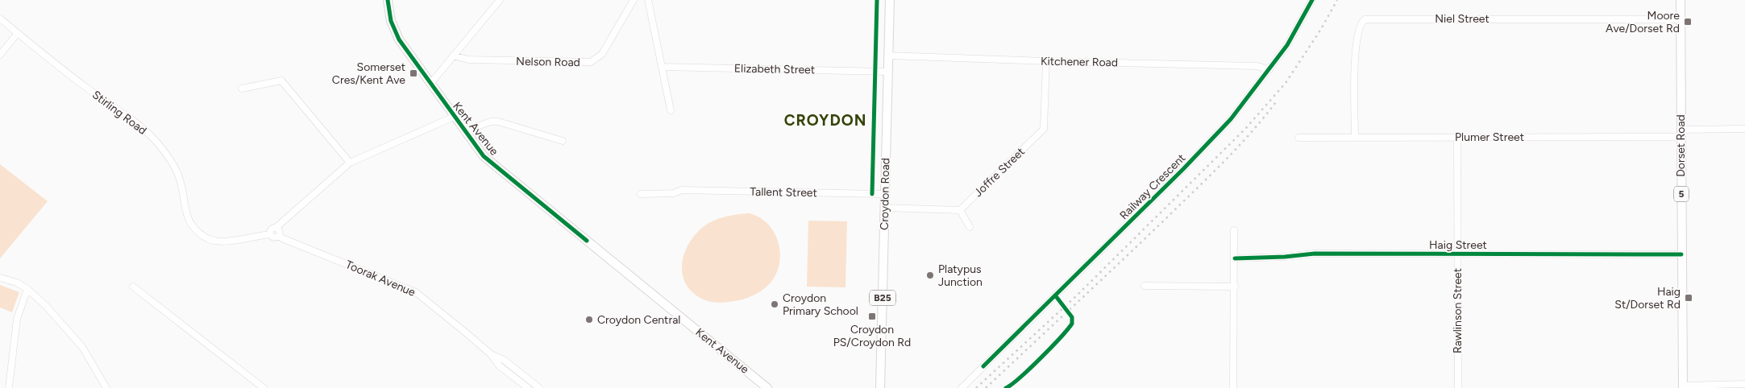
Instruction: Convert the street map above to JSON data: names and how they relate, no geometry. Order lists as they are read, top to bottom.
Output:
{
  "streets": {
    "main road": [
      "Kent Avenue",
      "Dorset Road",
      "Croydon Road",
      "5",
      "B25"
    ],
    "street": [
      "Niel Street",
      "Nelson Road",
      "Kitchener Road",
      "Elizabeth Street",
      "Stirling Road",
      "Plumer Street",
      "Joffre Street",
      "Railway Crescent",
      "Tallent Street",
      "Haig Street",
      "Toorak Avenue",
      "Rawlinson Street"
    ]
  },
  "crossings": [
    ["Niel Street", "Plumer Street"],
    ["Niel Street", "Dorset Road"],
    ["Kitchener Road", "Joffre Street"],
    ["Kitchener Road", "Railway Crescent"],
    ["Kitchener Road", "Croydon Road"],
    ["Elizabeth Street", "Croydon Road"],
    ["Stirling Road", "Toorak Avenue"],
    ["Plumer Street", "Dorset Road"],
    ["Plumer Street", "Rawlinson Street"],
    ["Dorset Road", "Haig Street"],
    ["Tallent Street", "Croydon Road"],
    ["Haig Street", "Rawlinson Street"]
  ],
  "districts": ["CROYDON"],
  "places": {
    "transit": [
      "Moore Ave/Dorset Rd",
      "Somerset Cres/Kent Ave",
      "Haig St/Dorset Rd",
      "Croydon PS/Croydon Rd"
    ],
    "other": ["Platypus Junction", "Croydon Primary School", "Croydon Central"]
  }
}
